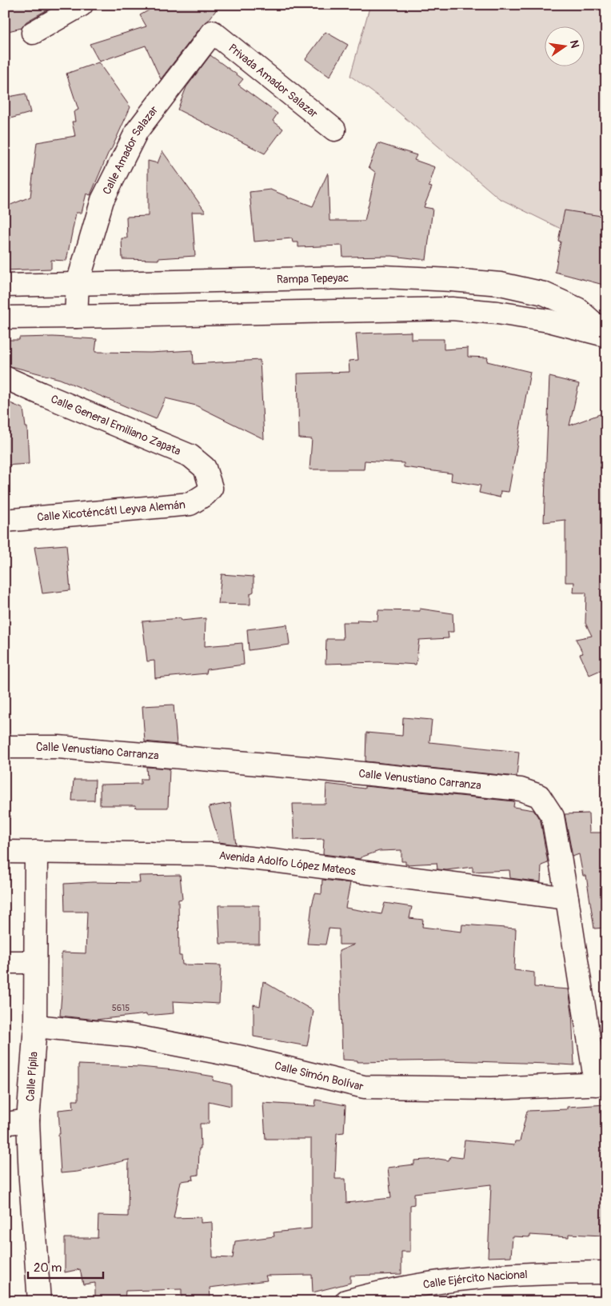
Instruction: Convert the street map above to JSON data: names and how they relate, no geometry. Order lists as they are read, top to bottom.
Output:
{
  "streets": {
    "street": [
      "Privada Amador Salazar",
      "Calle Amador Salazar",
      "Rampa Tepeyac",
      "Calle General Emiliano Zapata",
      "Calle Xicoténcátl Leyva Alemán",
      "Calle Venustiano Carranza",
      "Avenida Adolfo López Mateos",
      "Calle Simón Bolívar",
      "Calle Pípila",
      "Calle Ejército Nacional"
    ]
  },
  "crossings": [
    ["Privada Amador Salazar", "Calle Amador Salazar"],
    ["Calle Amador Salazar", "Rampa Tepeyac"],
    ["Calle General Emiliano Zapata", "Calle Xicoténcátl Leyva Alemán"],
    ["Calle Venustiano Carranza", "Avenida Adolfo López Mateos"],
    ["Calle Venustiano Carranza", "Calle Simón Bolívar"],
    ["Avenida Adolfo López Mateos", "Calle Pípila"],
    ["Calle Simón Bolívar", "Calle Pípila"]
  ],
  "house_numbers": ["5615"],
  "scale_bar": "20 m",
  "north": "right"
}
